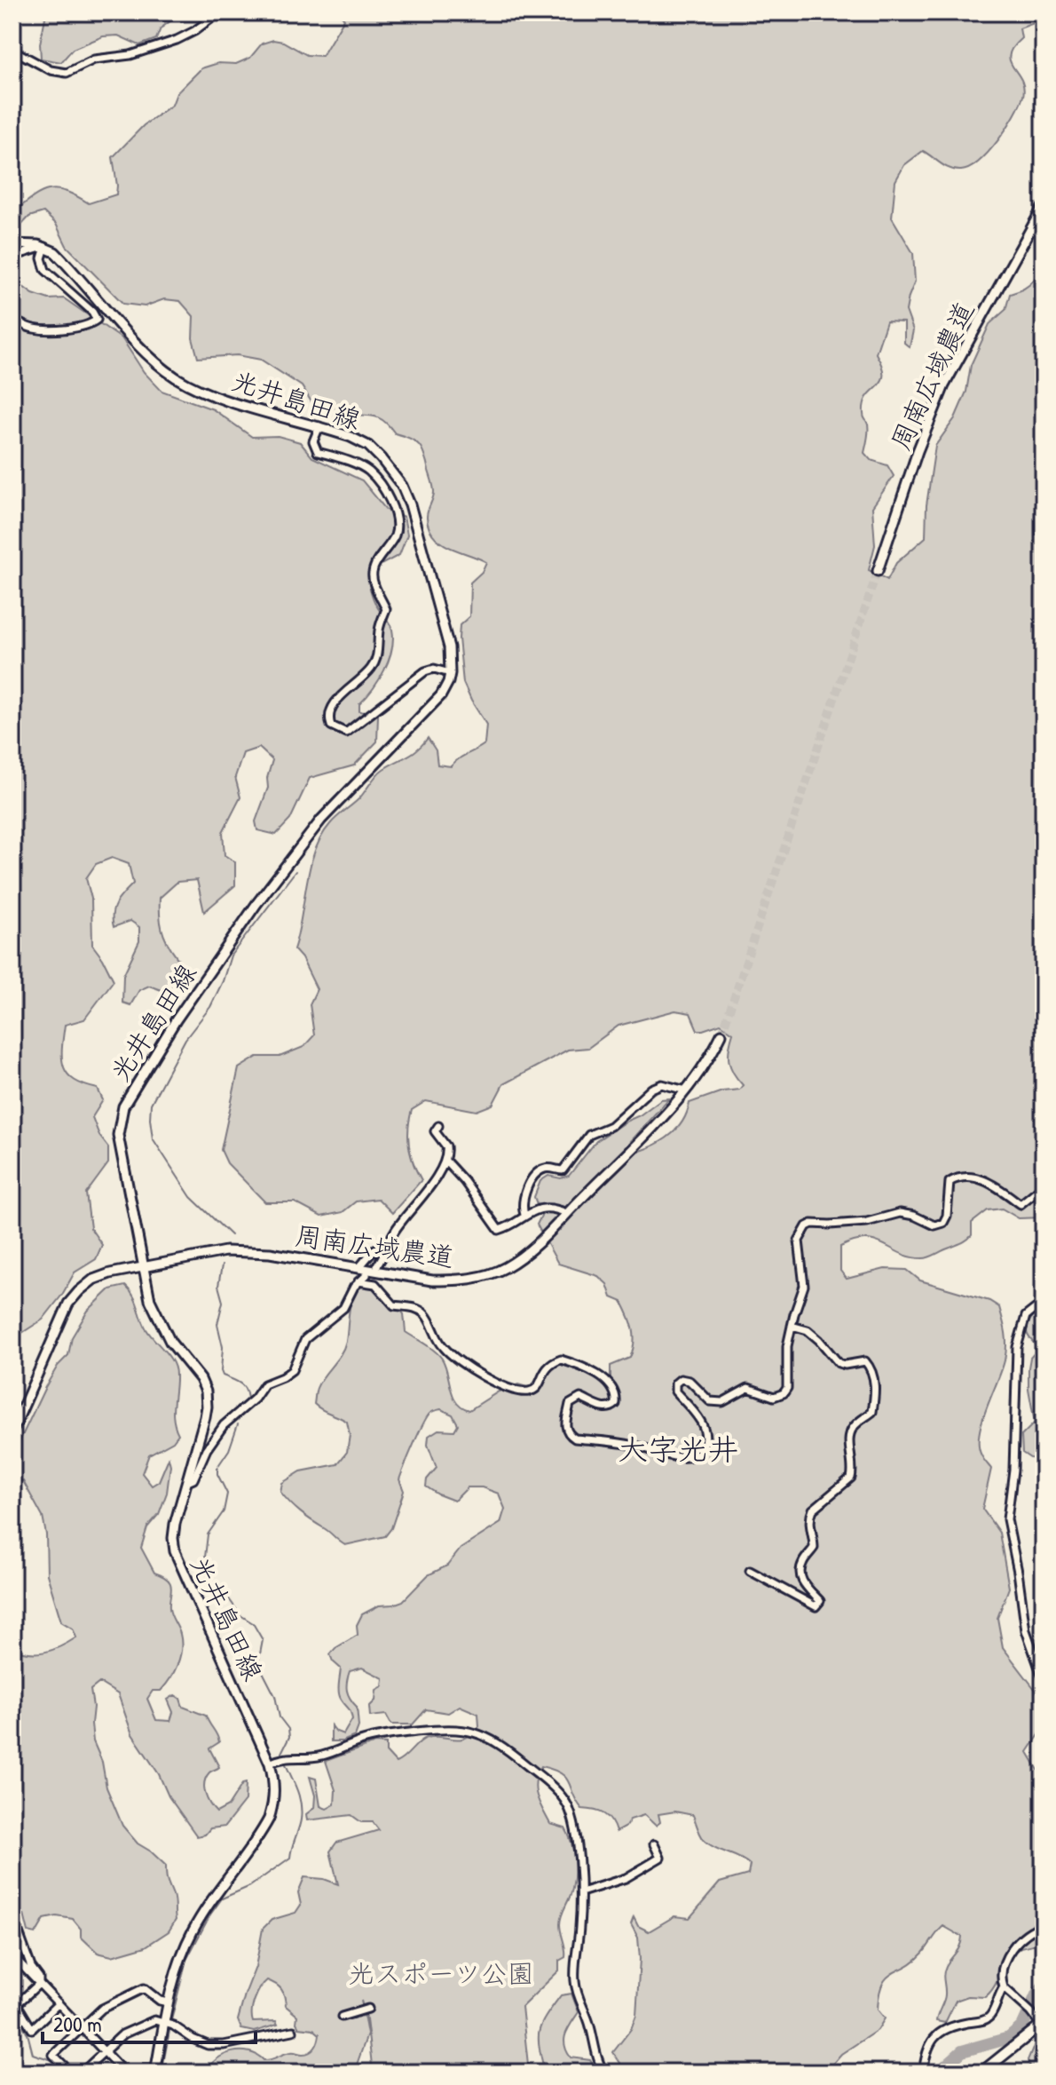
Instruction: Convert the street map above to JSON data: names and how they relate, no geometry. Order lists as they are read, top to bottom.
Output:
{
  "streets": {
    "main road": ["周南広域農道", "光井島田線"]
  },
  "crossings": [
    ["周南広域農道", "光井島田線"]
  ],
  "districts": ["大字光井"],
  "parks": ["光スポーツ公園"],
  "scale_bar": "200 m"
}
